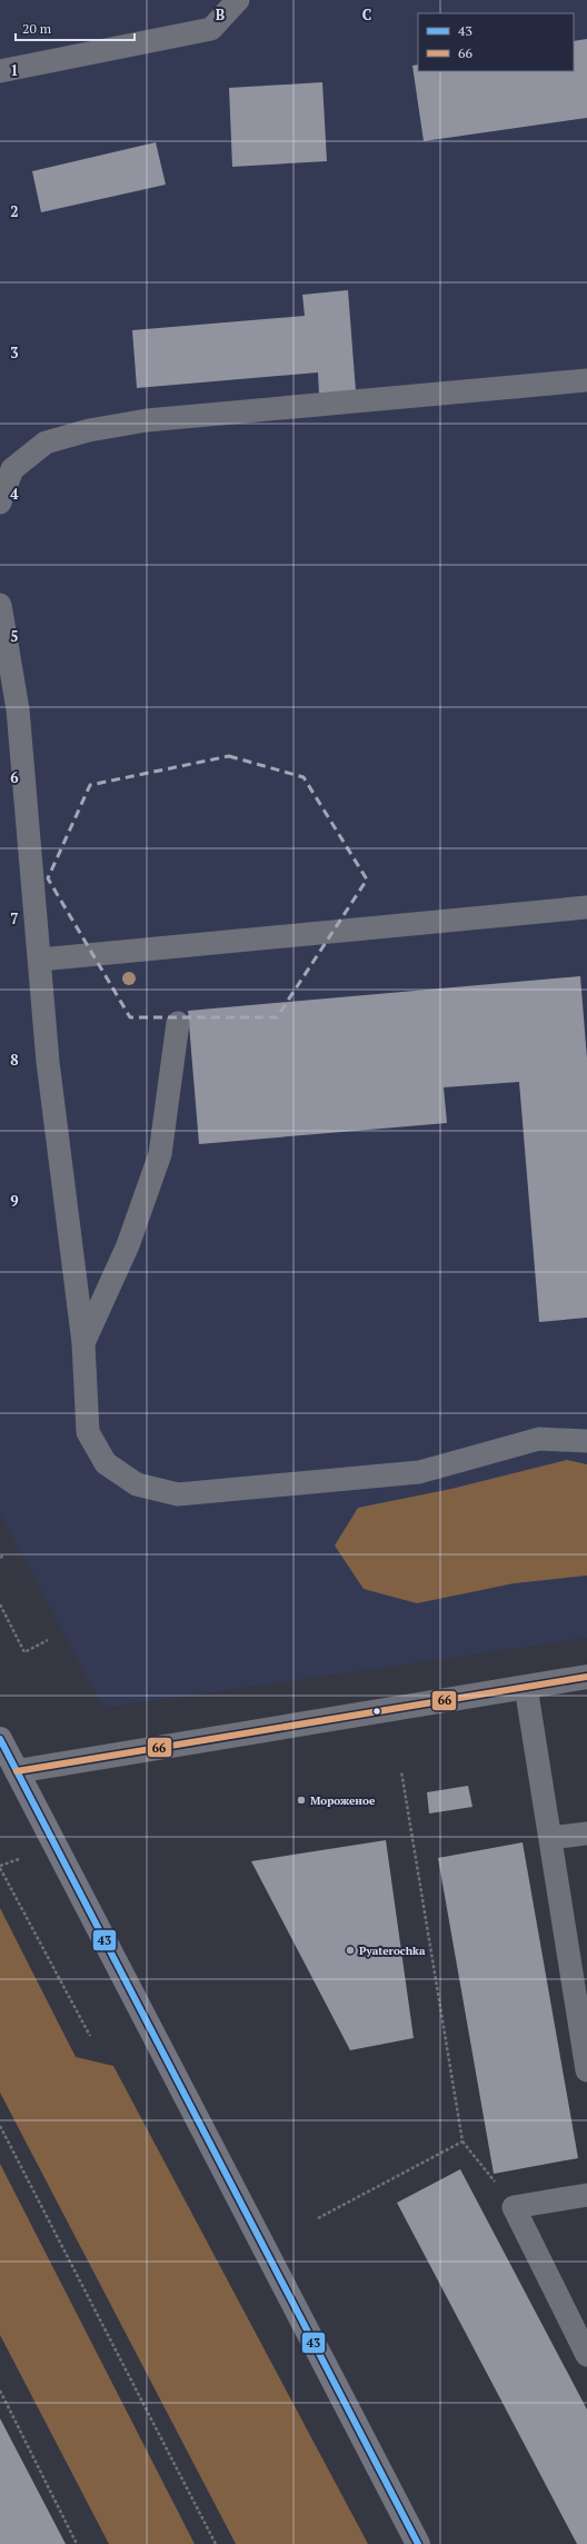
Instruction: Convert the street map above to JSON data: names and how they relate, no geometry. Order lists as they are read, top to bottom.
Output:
{
  "places": ["Мороженое", "Pyaterochka"],
  "lines": ["transit line 66", "transit line 43"],
  "legend": ["43", "66"],
  "scale_bar": "20 m",
  "grid": {
    "columns": ["B", "C"],
    "rows": [
      "1",
      "2",
      "3",
      "4",
      "5",
      "6",
      "7",
      "8",
      "9"
    ]
  }
}
